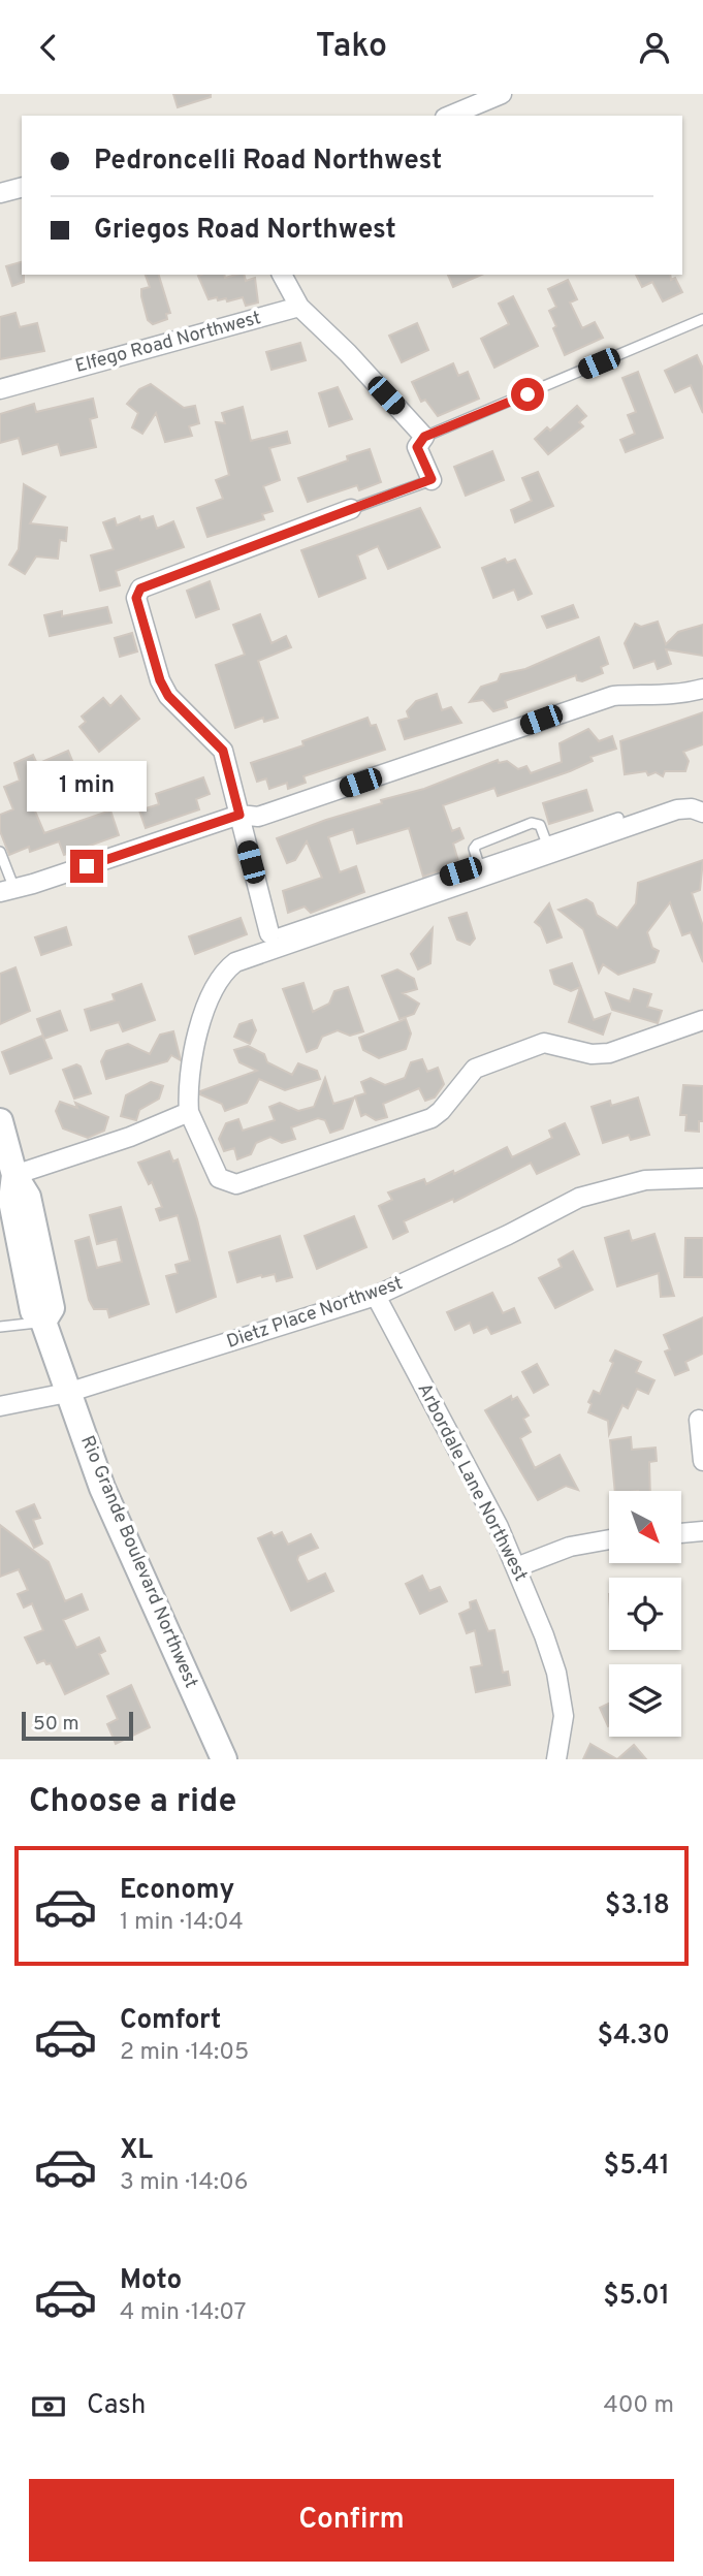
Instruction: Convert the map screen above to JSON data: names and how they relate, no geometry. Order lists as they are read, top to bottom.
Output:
{
  "streets": {
    "street": [
      "Elfego Road Northwest",
      "Dietz Place Northwest",
      "Arbordale Lane Northwest",
      "Rio Grande Boulevard Northwest"
    ]
  },
  "crossings": [
    ["Dietz Place Northwest", "Arbordale Lane Northwest"],
    ["Dietz Place Northwest", "Rio Grande Boulevard Northwest"]
  ],
  "scale_bar": "50 m",
  "north": "bottom right",
  "page": {
    "header": "Tako",
    "banner": ["Pedroncelli Road Northwest", "Griegos Road Northwest"],
    "bubble": "1 min",
    "scale": "50 m",
    "heading": "Choose a ride",
    "list": [
      {
        "name": "Economy",
        "note": "1 min · 14:04",
        "value": "$3.18"
      },
      {
        "name": "Comfort",
        "note": "2 min · 14:05",
        "value": "$4.30"
      },
      {
        "name": "XL",
        "note": "3 min · 14:06",
        "value": "$5.41"
      },
      {
        "name": "Moto",
        "note": "4 min · 14:07",
        "value": "$5.01"
      }
    ],
    "pay": ["Cash", "400 m"],
    "buttons": "Confirm"
  }
}
